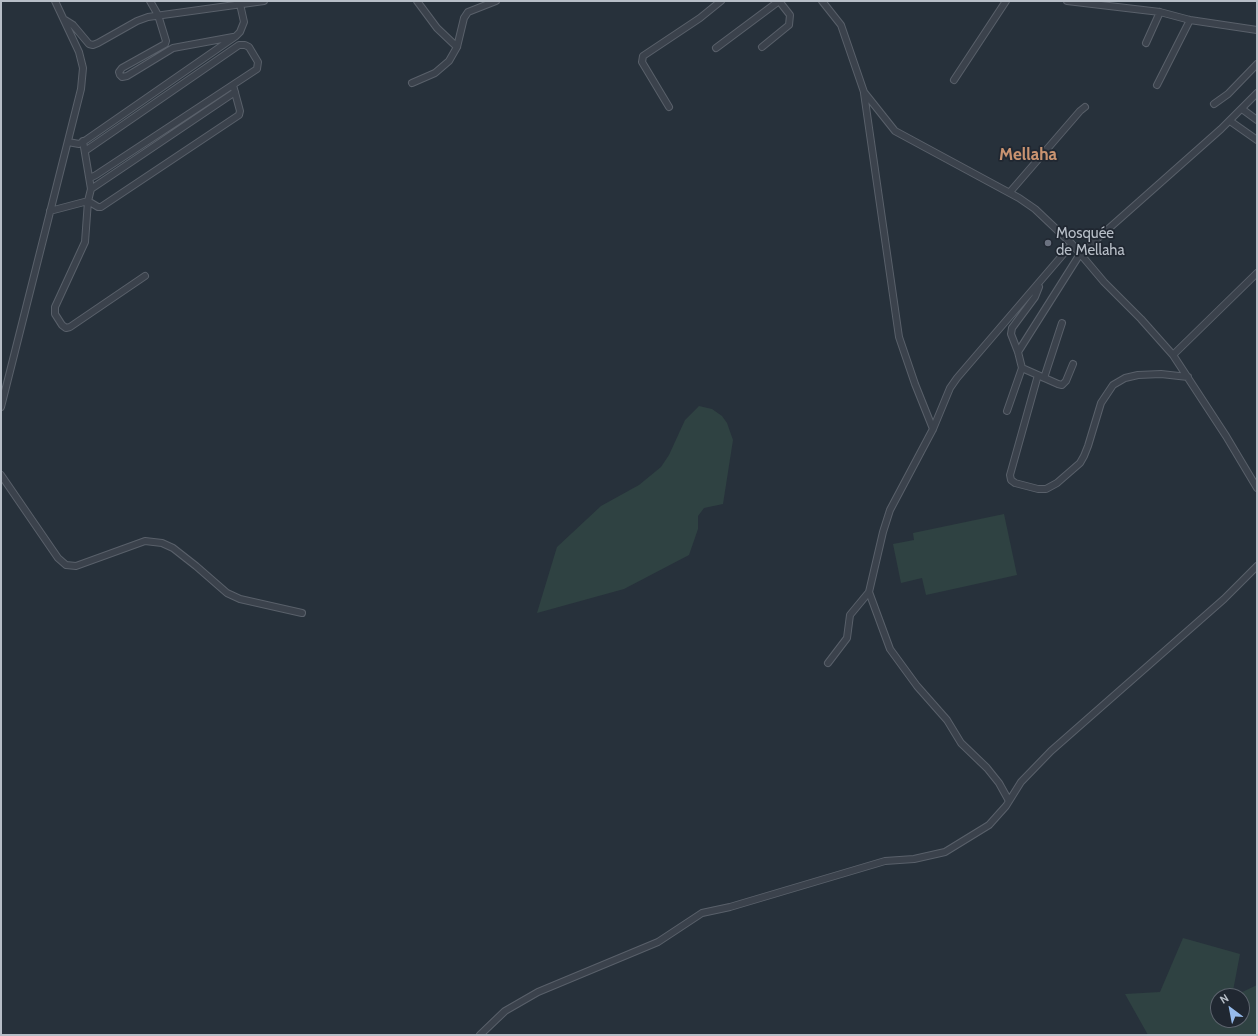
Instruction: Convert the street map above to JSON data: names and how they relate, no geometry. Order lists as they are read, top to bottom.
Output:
{
  "districts": ["Mellaha"],
  "places": ["Mosquée de Mellaha"],
  "north": "top left"
}
